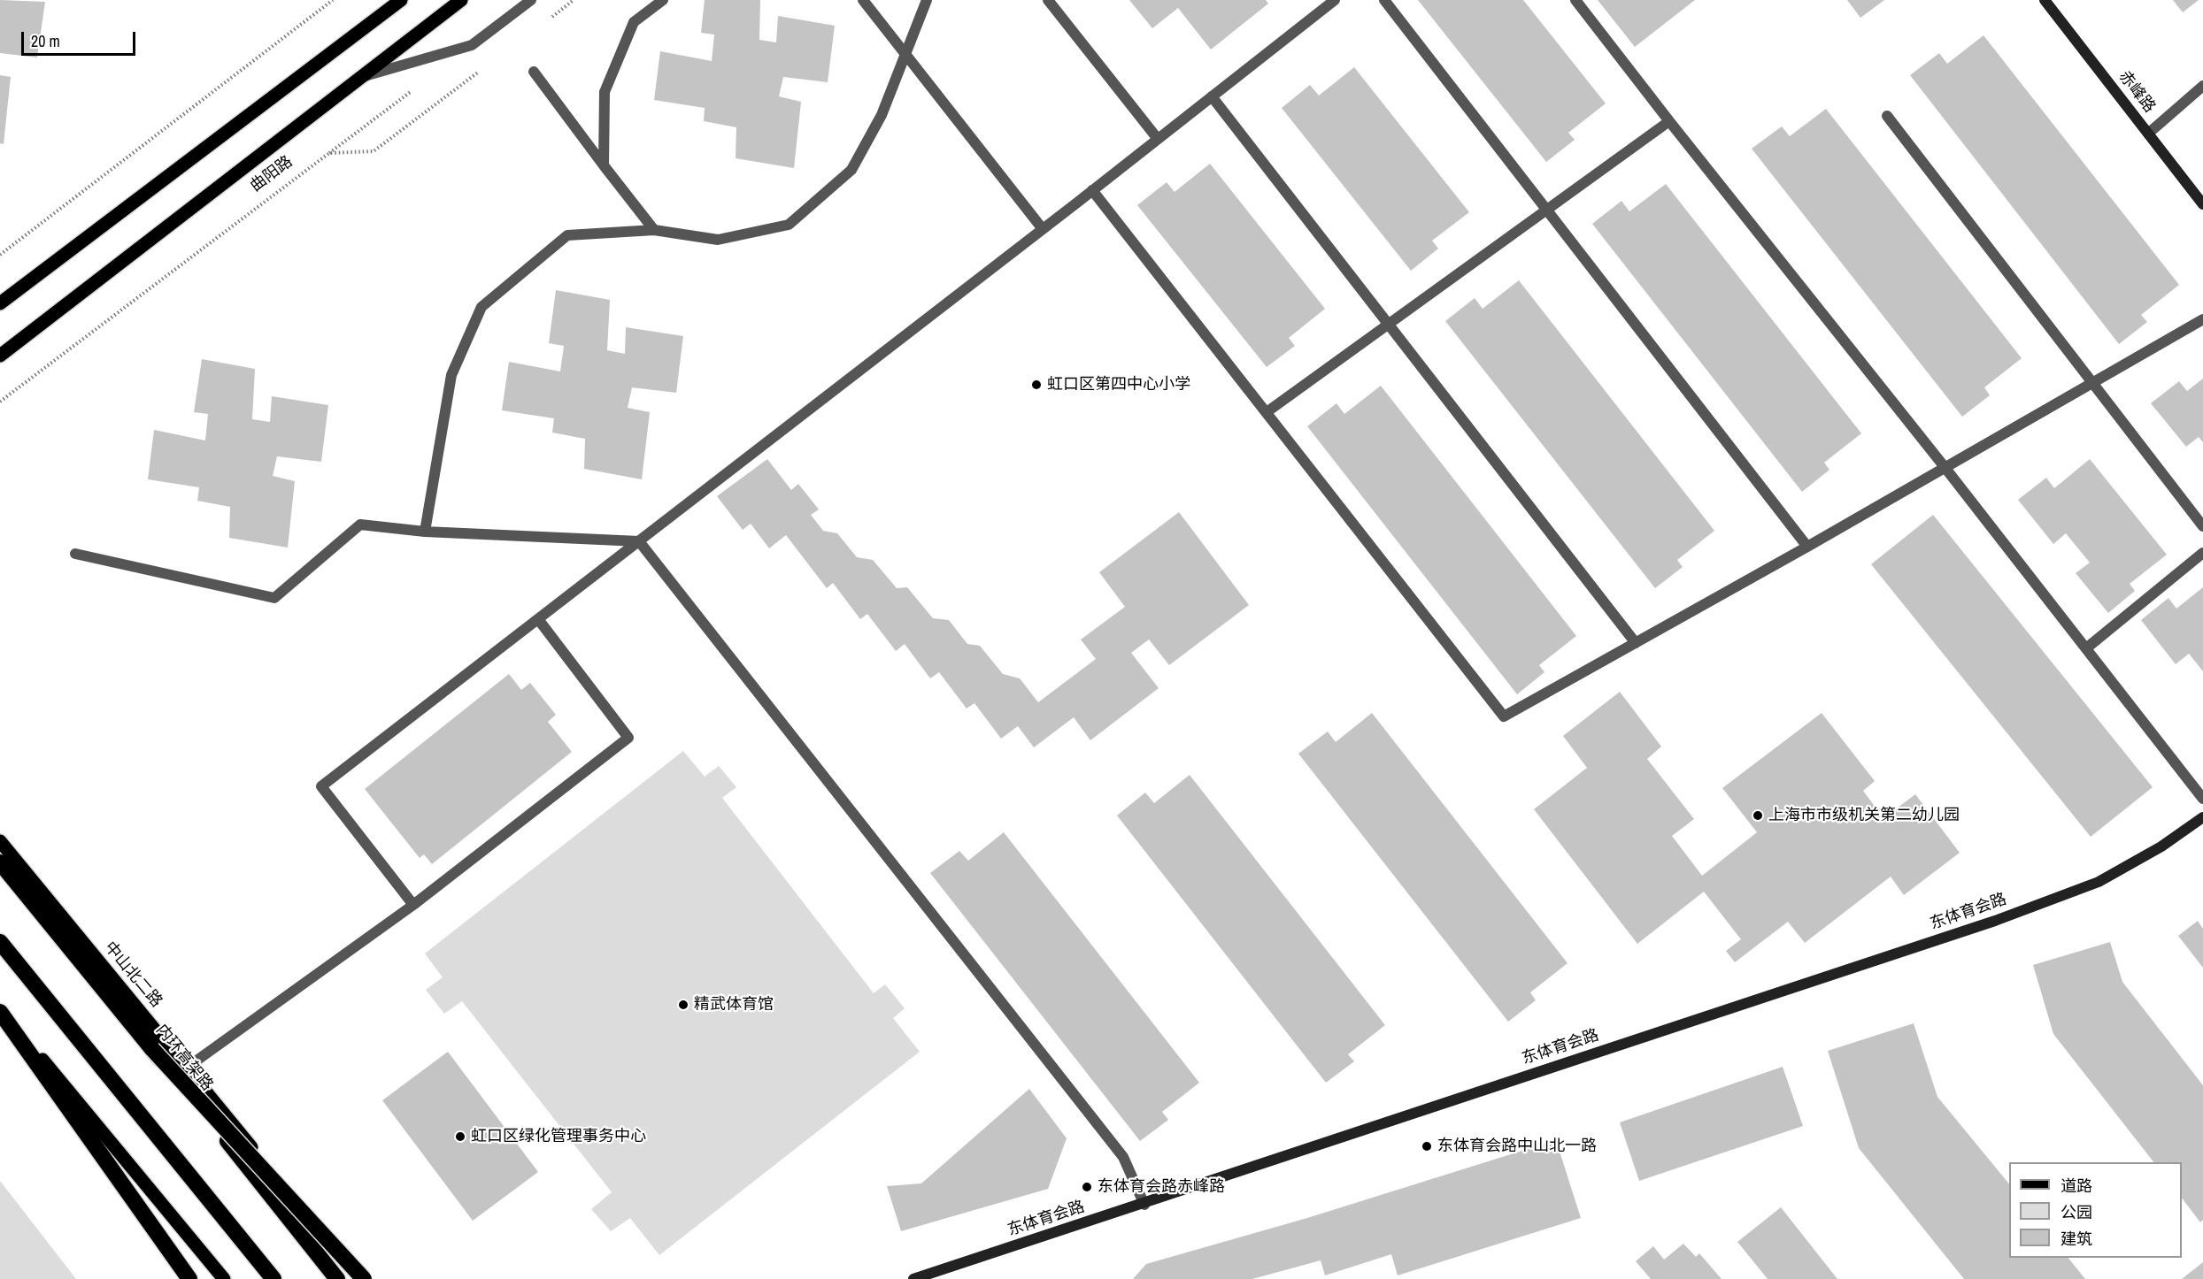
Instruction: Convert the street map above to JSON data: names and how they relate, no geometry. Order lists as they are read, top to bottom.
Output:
{
  "streets": {
    "highway": ["内环高架路"],
    "main road": ["曲阳路", "中山北二路"],
    "street": ["赤峰路", "东体育会路"]
  },
  "places": [
    "虹口区第四中心小学",
    "上海市市级机关第二幼儿园",
    "精武体育馆",
    "虹口区绿化管理事务中心",
    "东体育会路中山北一路",
    "东体育会路赤峰路"
  ],
  "legend": ["道路", "公园", "建筑"],
  "scale_bar": "20 m"
}
